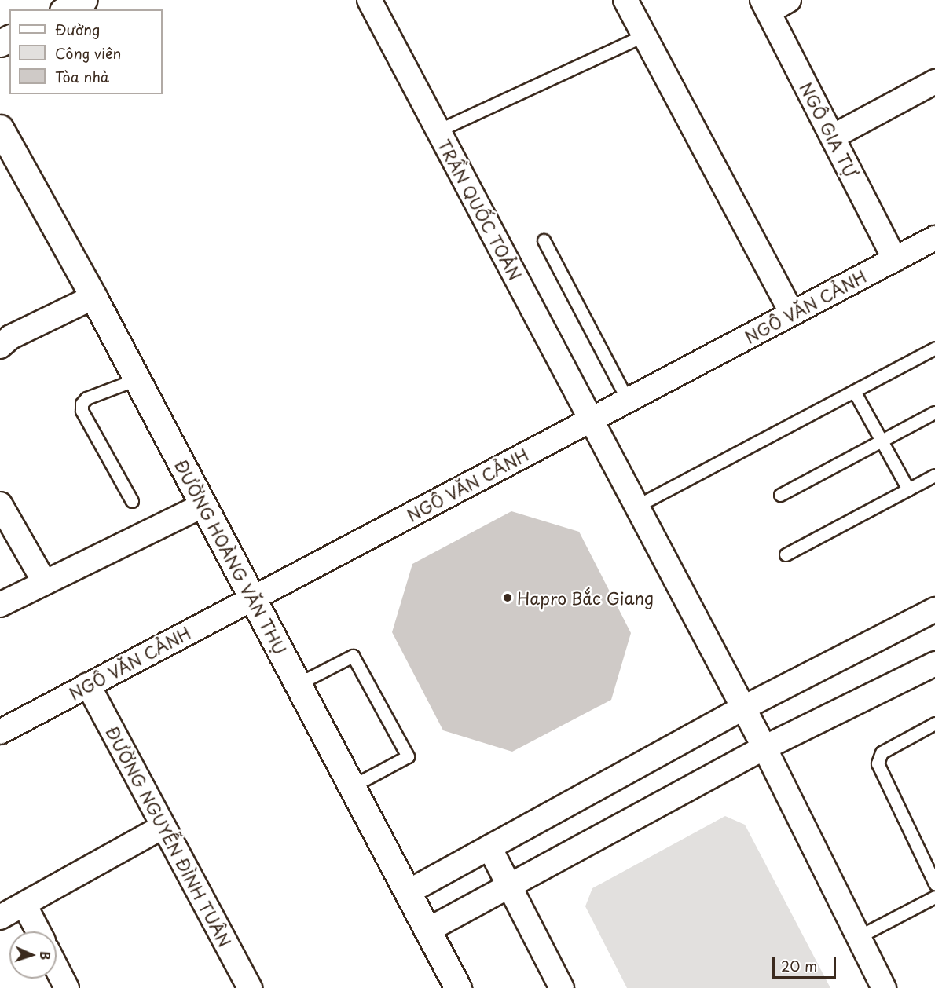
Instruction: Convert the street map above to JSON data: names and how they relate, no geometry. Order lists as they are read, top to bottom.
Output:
{
  "streets": {
    "street": [
      "NGÔ GIA TỰ",
      "TRẦN QUỐC TOẢN",
      "NGÔ VĂN CẢNH",
      "ĐƯỜNG HOÀNG VĂN THỤ",
      "ĐƯỜNG NGUYỄN ĐÌNH TUÂN"
    ]
  },
  "crossings": [
    ["NGÔ GIA TỰ", "NGÔ VĂN CẢNH"],
    ["TRẦN QUỐC TOẢN", "NGÔ VĂN CẢNH"],
    ["NGÔ VĂN CẢNH", "ĐƯỜNG HOÀNG VĂN THỤ"],
    ["NGÔ VĂN CẢNH", "ĐƯỜNG NGUYỄN ĐÌNH TUÂN"]
  ],
  "places": ["Hapro Bắc Giang"],
  "legend": ["Đường", "Công viên", "Tòa nhà"],
  "scale_bar": "20 m",
  "north": "right"
}
